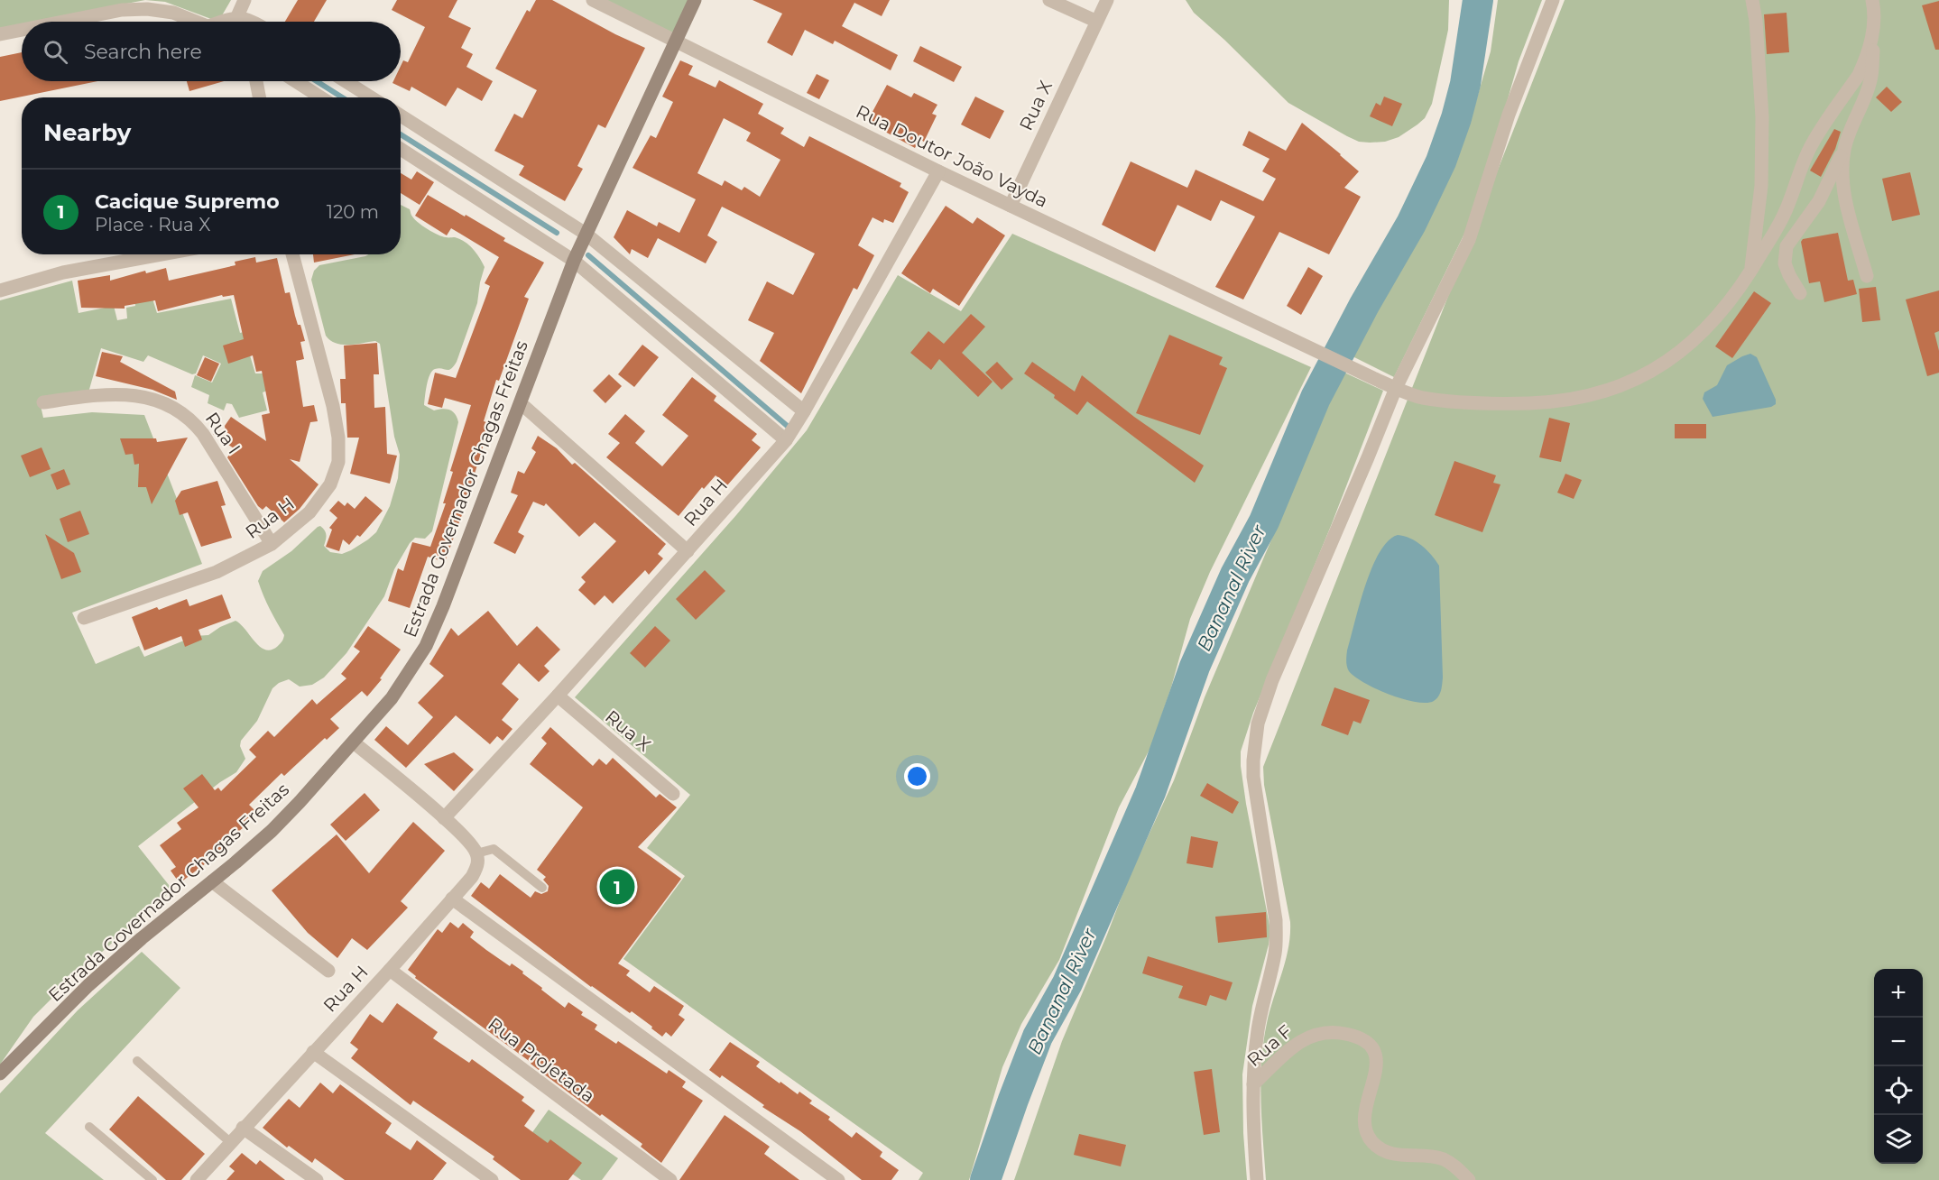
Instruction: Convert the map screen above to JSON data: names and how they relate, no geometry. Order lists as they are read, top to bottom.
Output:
{
  "streets": {
    "main road": ["Estrada Governador Chagas Freitas"],
    "street": [
      "Rua X",
      "Rua Doutor João Vayda",
      "Rua I",
      "Rua H",
      "Rua F",
      "Rua Projetada"
    ]
  },
  "crossings": [
    ["Rua X", "Rua Doutor João Vayda"],
    ["Rua X", "Rua H"],
    ["Rua Doutor João Vayda", "Estrada Governador Chagas Freitas"],
    ["Rua Doutor João Vayda", "Rua H"],
    ["Rua I", "Rua H"],
    ["Rua H", "Rua Projetada"]
  ],
  "water": ["Bananal River"],
  "page": {
    "search": "Search here",
    "heading": "Nearby",
    "list": [
      {
        "mark": "1",
        "name": "Cacique Supremo",
        "note": "Place · Rua X",
        "value": "120 m"
      }
    ],
    "pins": "1",
    "map_buttons": ["+", "−"]
  }
}
